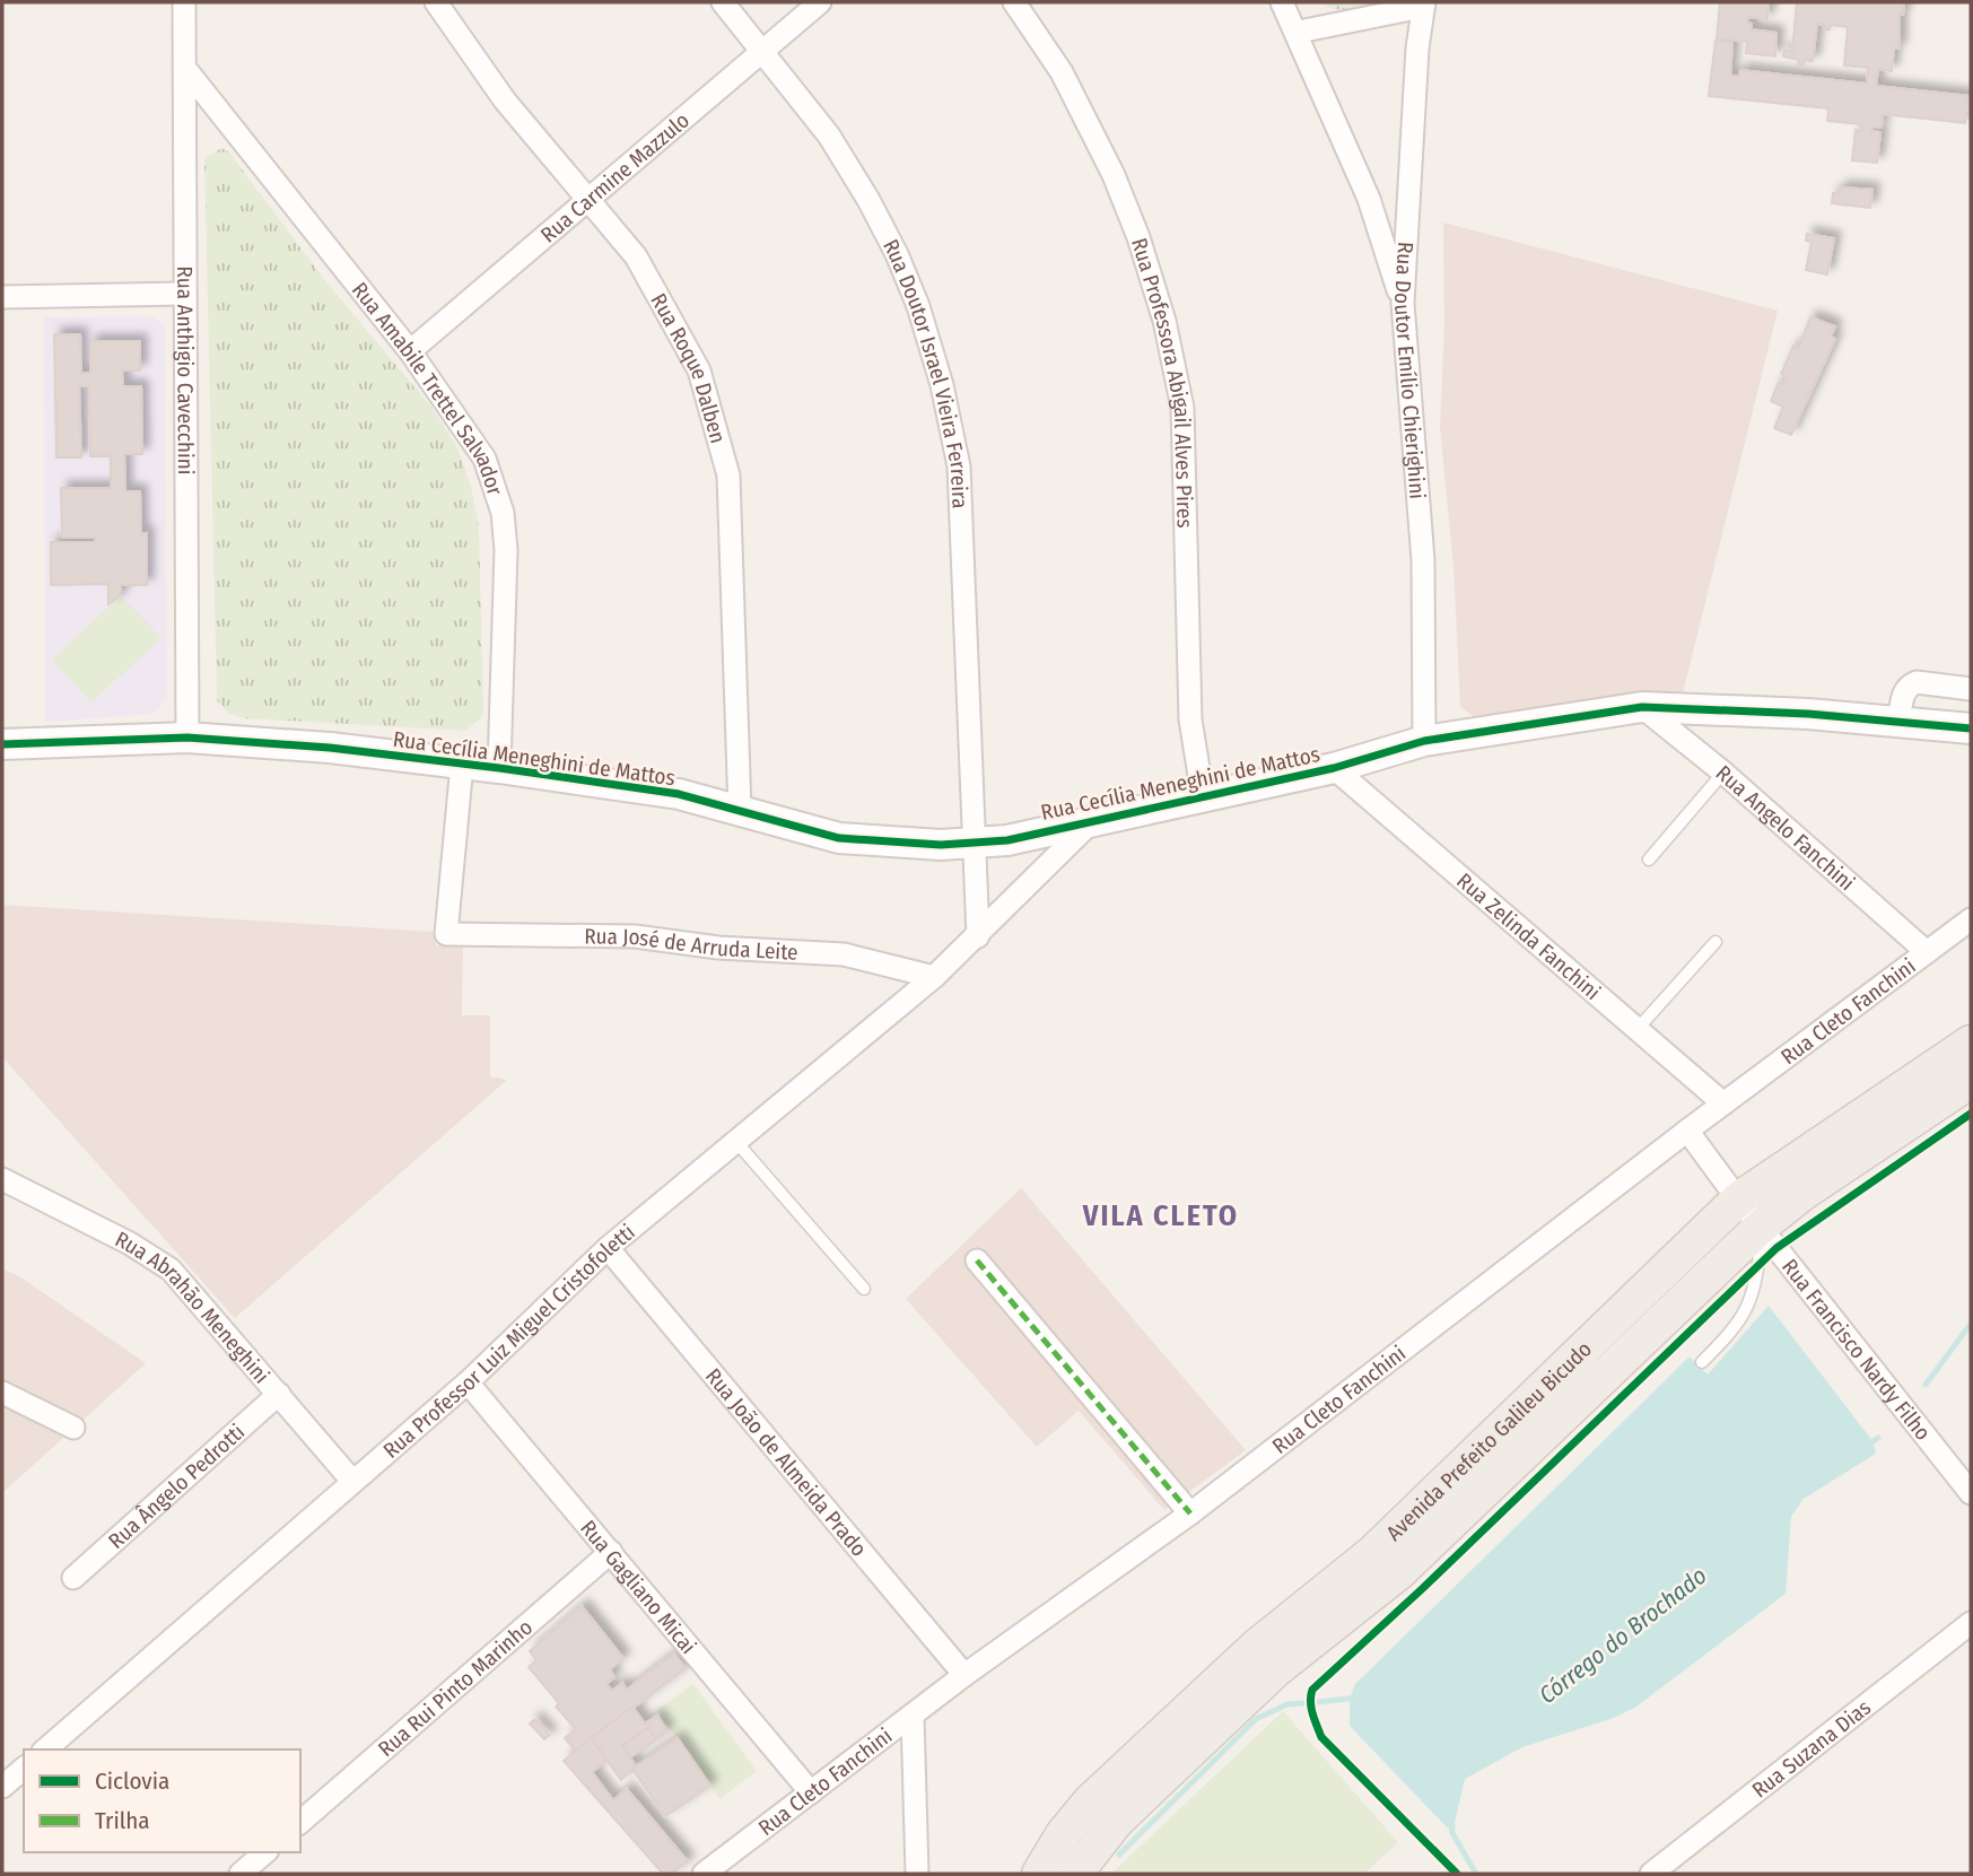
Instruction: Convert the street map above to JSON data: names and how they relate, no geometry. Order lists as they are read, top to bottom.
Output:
{
  "streets": {
    "main road": ["Avenida Prefeito Galileu Bicudo"],
    "street": [
      "Rua Carmine Mazzulo",
      "Rua Roque Dalben",
      "Rua Anthigio Cavecchini",
      "Rua Doutor Emílio Chierighini",
      "Rua Doutor Israel Vieira Ferreira",
      "Rua Professora Abigail Alves Pires",
      "Rua Amabile Trettel Salvador",
      "Rua Cecília Meneghini de Mattos",
      "Rua Angelo Fanchini",
      "Rua Zelinda Fanchini",
      "Rua José de Arruda Leite",
      "Rua Cleto Fanchini",
      "Rua Abrahão Meneghini",
      "Rua Professor Luiz Miguel Cristofoletti",
      "Rua Francisco Nardy Filho",
      "Rua João de Almeida Prado",
      "Rua Ângelo Pedrotti",
      "Rua Gagliano Micai",
      "Rua Rui Pinto Marinho",
      "Rua Suzana Dias"
    ]
  },
  "crossings": [
    ["Rua Carmine Mazzulo", "Rua Roque Dalben"],
    ["Rua Carmine Mazzulo", "Rua Doutor Israel Vieira Ferreira"],
    ["Rua Carmine Mazzulo", "Rua Amabile Trettel Salvador"],
    ["Rua Roque Dalben", "Rua Cecília Meneghini de Mattos"],
    ["Rua Anthigio Cavecchini", "Rua Amabile Trettel Salvador"],
    ["Rua Anthigio Cavecchini", "Rua Cecília Meneghini de Mattos"],
    ["Rua Doutor Emílio Chierighini", "Rua Cecília Meneghini de Mattos"],
    ["Rua Doutor Israel Vieira Ferreira", "Rua Cecília Meneghini de Mattos"],
    ["Rua Professora Abigail Alves Pires", "Rua Cecília Meneghini de Mattos"],
    ["Rua Amabile Trettel Salvador", "Rua Cecília Meneghini de Mattos"],
    ["Rua Cecília Meneghini de Mattos", "Rua Angelo Fanchini"],
    ["Rua Cecília Meneghini de Mattos", "Rua Zelinda Fanchini"],
    ["Rua Cecília Meneghini de Mattos", "Rua José de Arruda Leite"],
    ["Rua Cecília Meneghini de Mattos", "Rua Professor Luiz Miguel Cristofoletti"],
    ["Rua Angelo Fanchini", "Rua Cleto Fanchini"],
    ["Rua Zelinda Fanchini", "Rua Cleto Fanchini"],
    ["Rua José de Arruda Leite", "Rua Professor Luiz Miguel Cristofoletti"],
    ["Rua Cleto Fanchini", "Rua Francisco Nardy Filho"],
    ["Rua Cleto Fanchini", "Rua João de Almeida Prado"],
    ["Rua Cleto Fanchini", "Rua Gagliano Micai"],
    ["Rua Abrahão Meneghini", "Rua Professor Luiz Miguel Cristofoletti"],
    ["Rua Abrahão Meneghini", "Rua Ângelo Pedrotti"],
    ["Rua Professor Luiz Miguel Cristofoletti", "Rua João de Almeida Prado"],
    ["Rua Professor Luiz Miguel Cristofoletti", "Rua Gagliano Micai"],
    ["Rua Francisco Nardy Filho", "Avenida Prefeito Galileu Bicudo"],
    ["Rua Gagliano Micai", "Rua Rui Pinto Marinho"]
  ],
  "districts": ["VILA CLETO"],
  "water": ["Córrego do Brochado"],
  "legend": ["Ciclovia", "Trilha"]
}
